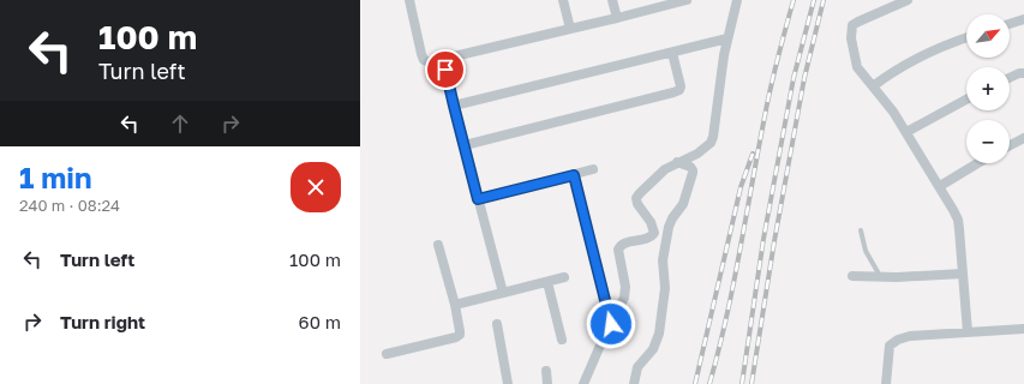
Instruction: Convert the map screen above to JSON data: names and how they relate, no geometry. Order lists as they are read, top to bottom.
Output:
{
  "north": "top right",
  "page": {
    "turn": ["100 m", "Turn left"],
    "map_buttons": ["+", "−"],
    "heading": ["1 min", "240 m · 08:24"],
    "list": [
      {
        "name": "Turn left",
        "value": "100 m"
      },
      {
        "name": "Turn right",
        "value": "60 m"
      }
    ]
  }
}
